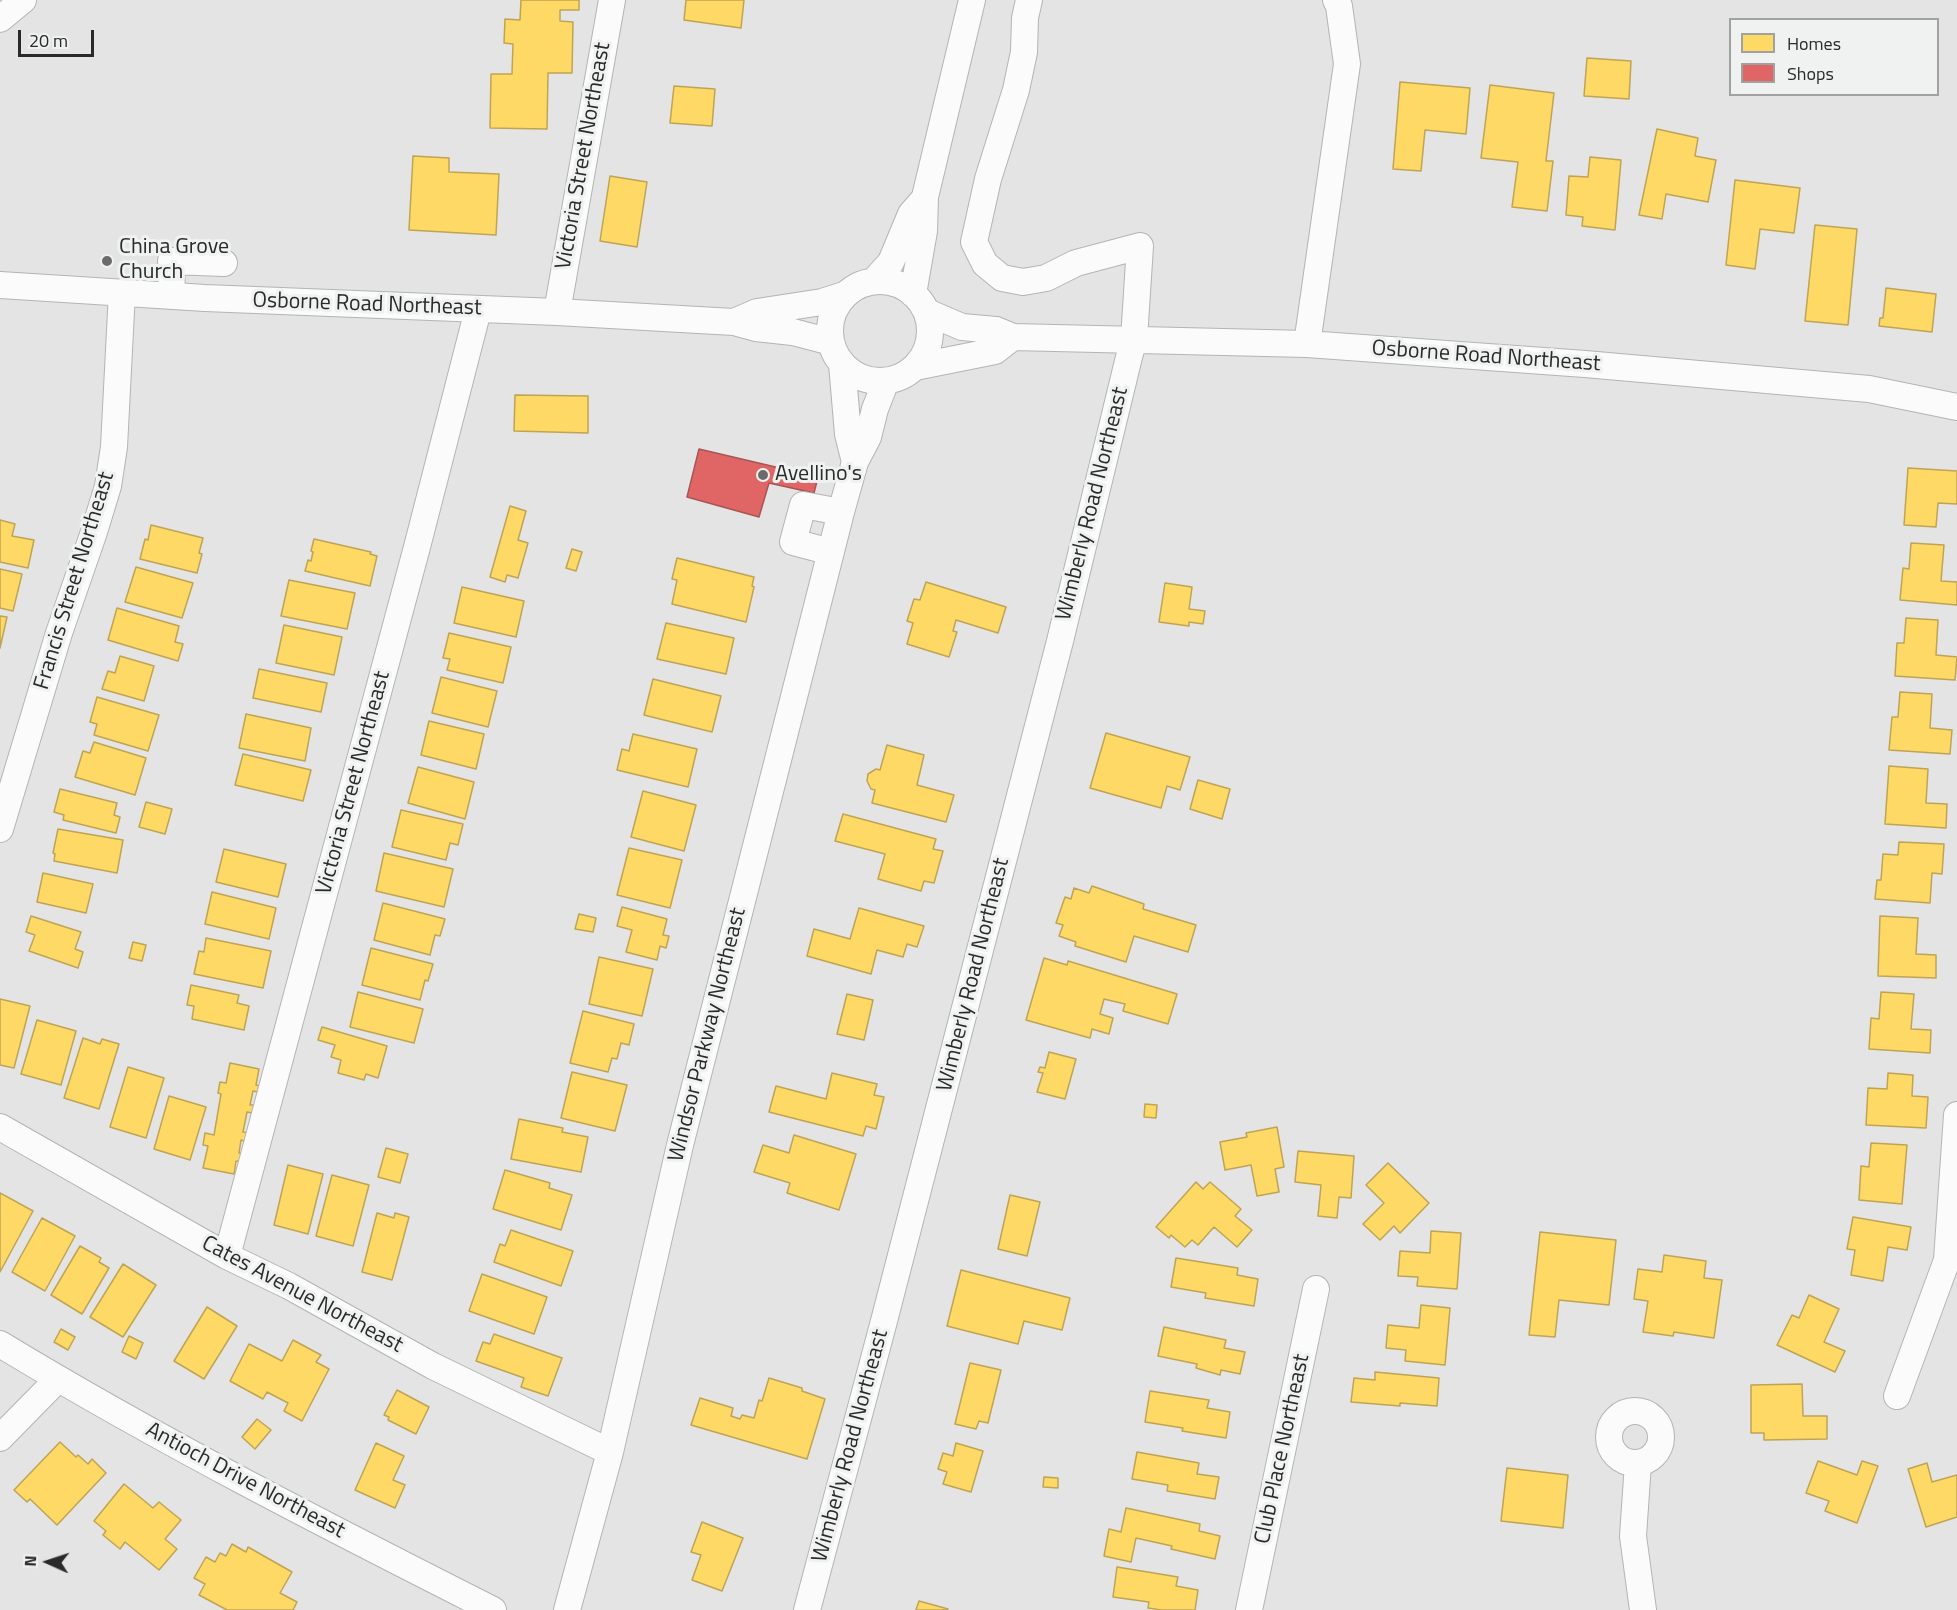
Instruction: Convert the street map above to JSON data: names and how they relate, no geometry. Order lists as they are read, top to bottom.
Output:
{
  "streets": {
    "street": [
      "Victoria Street Northeast",
      "Osborne Road Northeast",
      "Wimberly Road Northeast",
      "Francis Street Northeast",
      "Windsor Parkway Northeast",
      "Cates Avenue Northeast",
      "Club Place Northeast",
      "Antioch Drive Northeast"
    ]
  },
  "crossings": [
    ["Victoria Street Northeast", "Osborne Road Northeast"],
    ["Victoria Street Northeast", "Cates Avenue Northeast"],
    ["Osborne Road Northeast", "Wimberly Road Northeast"],
    ["Osborne Road Northeast", "Francis Street Northeast"],
    ["Osborne Road Northeast", "Windsor Parkway Northeast"],
    ["Windsor Parkway Northeast", "Cates Avenue Northeast"]
  ],
  "places": ["China Grove Church", "Avellino's"],
  "legend": ["Homes", "Shops"],
  "scale_bar": "20 m",
  "north": "left"
}
